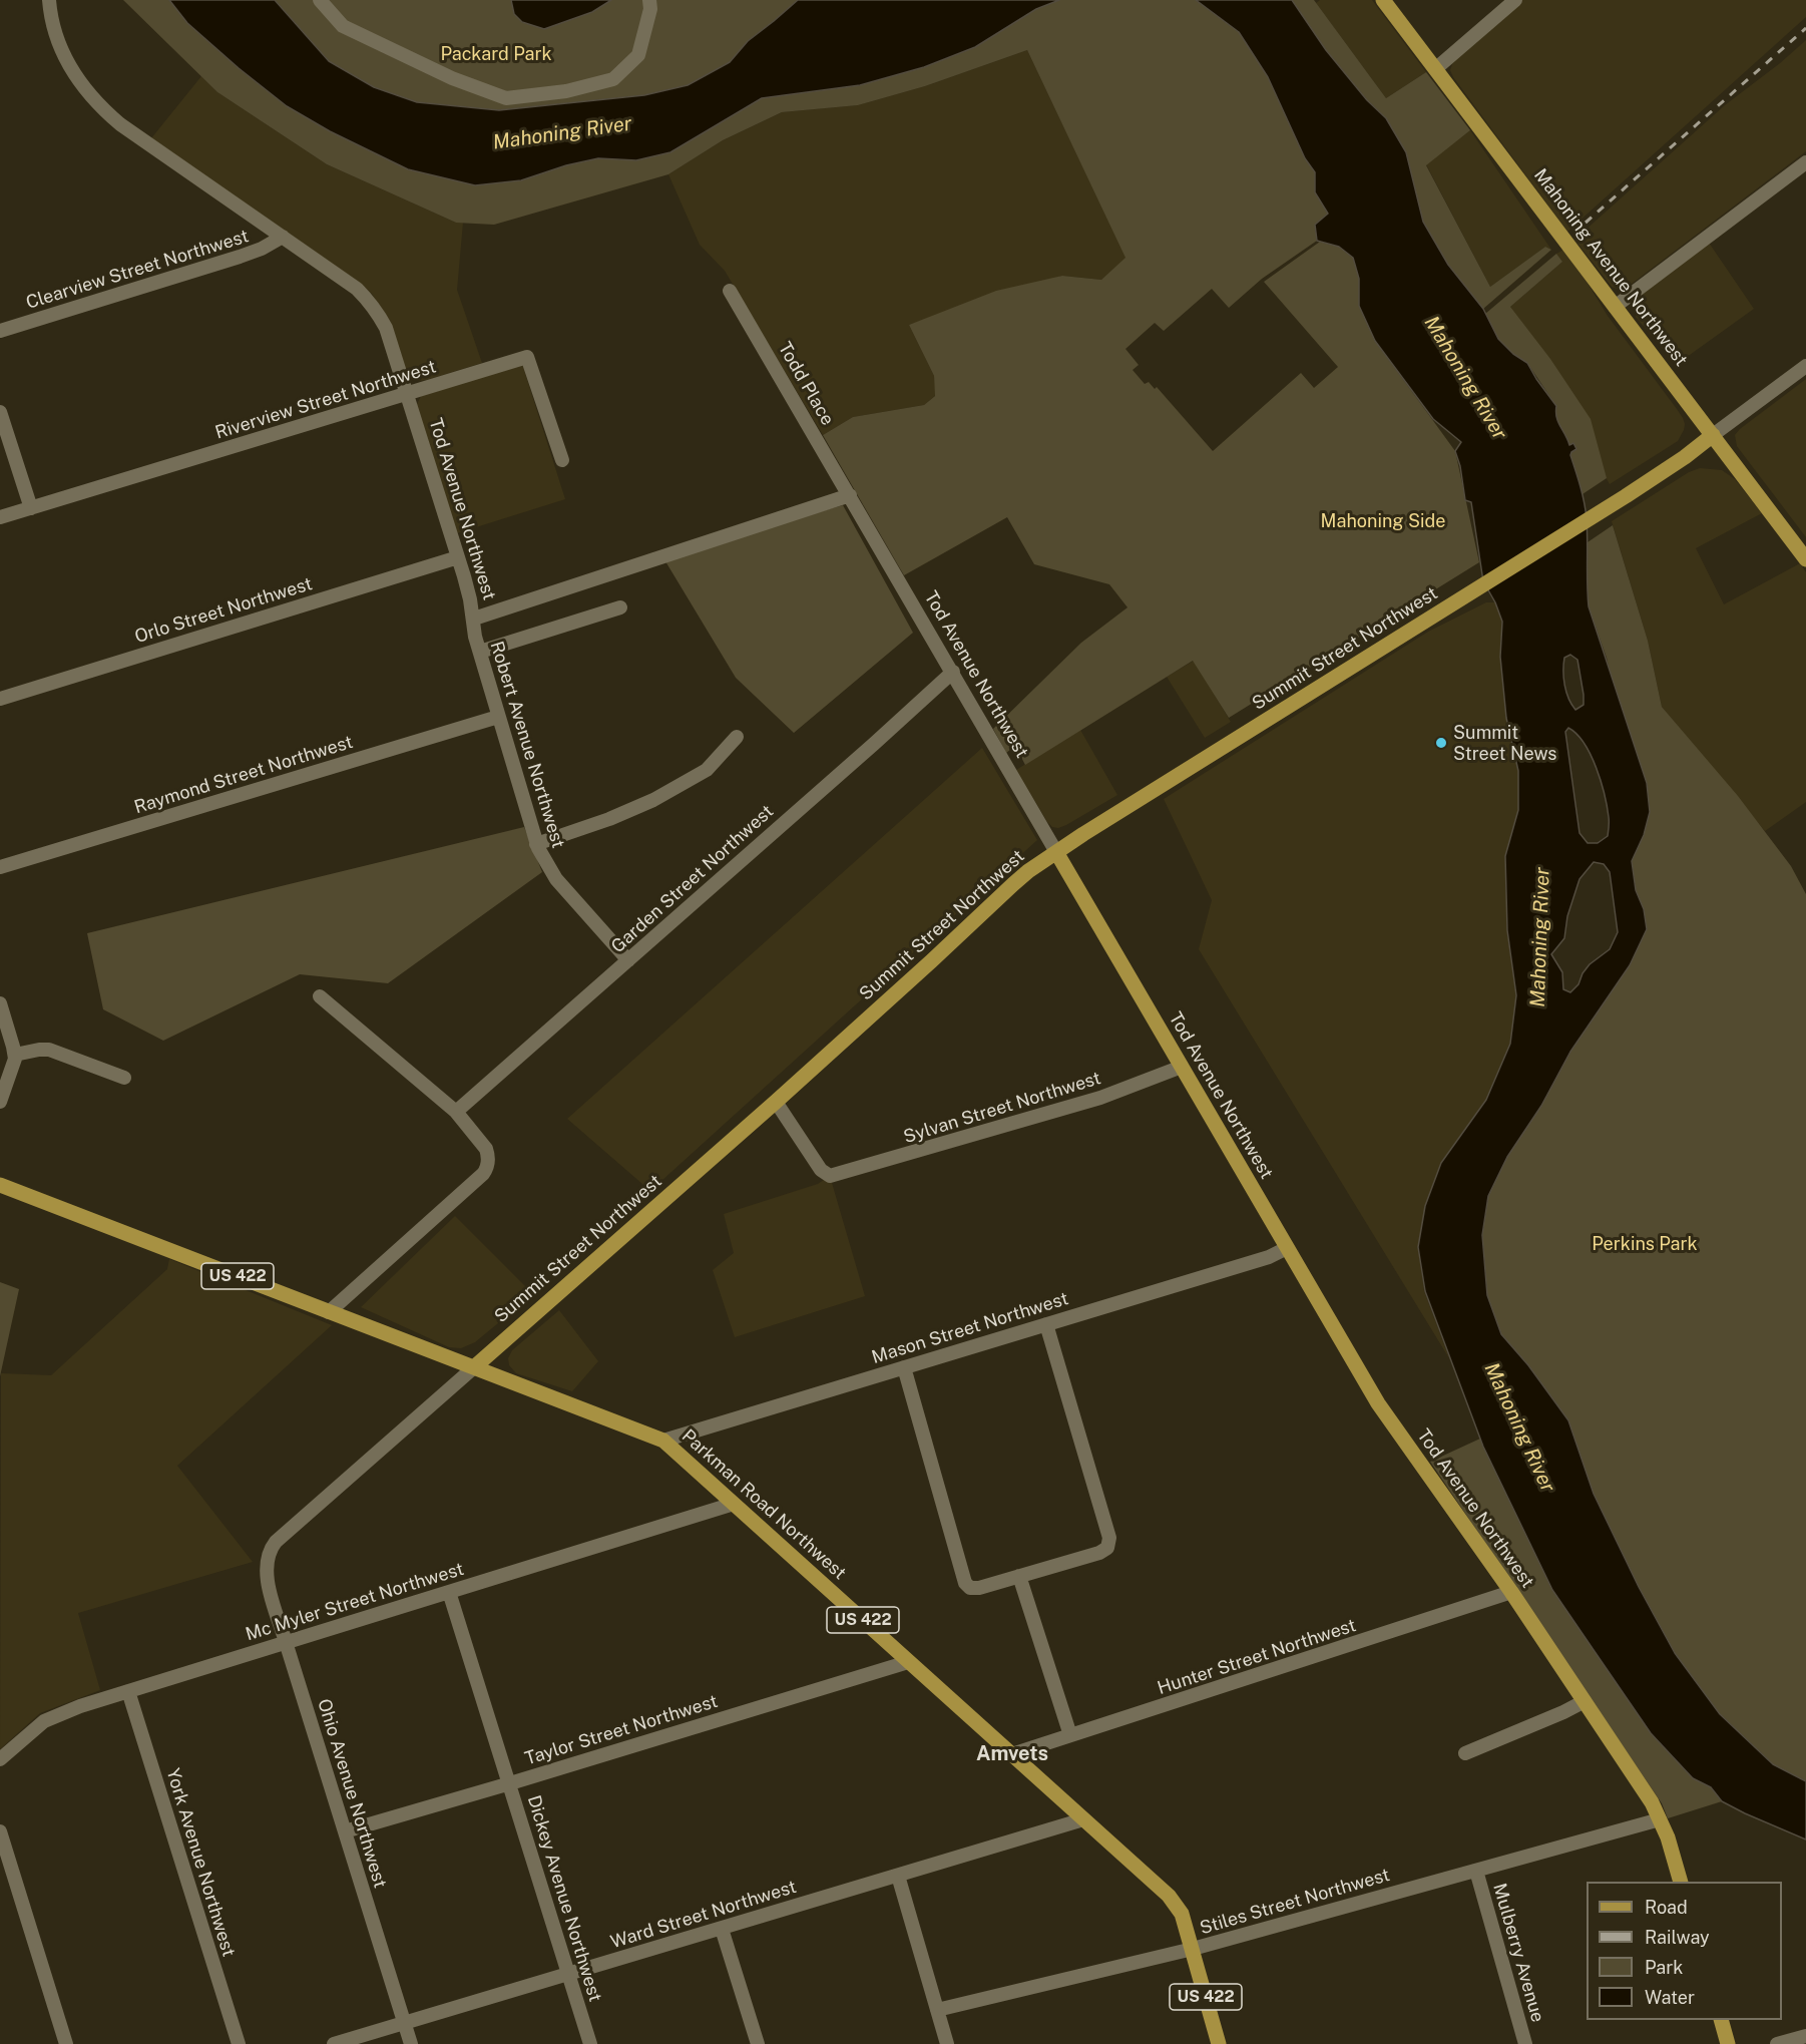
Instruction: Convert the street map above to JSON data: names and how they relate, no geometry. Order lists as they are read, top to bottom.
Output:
{
  "streets": {
    "main road": [
      "Mahoning Avenue Northwest",
      "Tod Avenue Northwest",
      "Summit Street Northwest",
      "US 422",
      "Parkman Road Northwest"
    ],
    "street": [
      "Clearview Street Northwest",
      "Todd Place",
      "Riverview Street Northwest",
      "Orlo Street Northwest",
      "Robert Avenue Northwest",
      "Raymond Street Northwest",
      "Garden Street Northwest",
      "Sylvan Street Northwest",
      "Mason Street Northwest",
      "Mc Myler Street Northwest",
      "Hunter Street Northwest",
      "Taylor Street Northwest",
      "Ohio Avenue Northwest",
      "York Avenue Northwest",
      "Dickey Avenue Northwest",
      "Stiles Street Northwest",
      "Ward Street Northwest",
      "Mulberry Avenue"
    ]
  },
  "crossings": [
    ["Mahoning Avenue Northwest", "Summit Street Northwest"],
    ["Clearview Street Northwest", "Tod Avenue Northwest"],
    ["Todd Place", "Tod Avenue Northwest"],
    ["Riverview Street Northwest", "Tod Avenue Northwest"],
    ["Tod Avenue Northwest", "Orlo Street Northwest"],
    ["Tod Avenue Northwest", "Summit Street Northwest"],
    ["Tod Avenue Northwest", "Robert Avenue Northwest"],
    ["Tod Avenue Northwest", "Garden Street Northwest"],
    ["Tod Avenue Northwest", "Sylvan Street Northwest"],
    ["Tod Avenue Northwest", "Mason Street Northwest"],
    ["Tod Avenue Northwest", "Hunter Street Northwest"],
    ["Tod Avenue Northwest", "Stiles Street Northwest"],
    ["Summit Street Northwest", "Sylvan Street Northwest"],
    ["Summit Street Northwest", "Parkman Road Northwest"],
    ["Summit Street Northwest", "Ohio Avenue Northwest"],
    ["Robert Avenue Northwest", "Raymond Street Northwest"],
    ["Robert Avenue Northwest", "Garden Street Northwest"],
    ["Mason Street Northwest", "Parkman Road Northwest"],
    ["Parkman Road Northwest", "Mc Myler Street Northwest"],
    ["Parkman Road Northwest", "Hunter Street Northwest"],
    ["Parkman Road Northwest", "Taylor Street Northwest"],
    ["Parkman Road Northwest", "Stiles Street Northwest"],
    ["Parkman Road Northwest", "Ward Street Northwest"],
    ["Mc Myler Street Northwest", "Ohio Avenue Northwest"],
    ["Mc Myler Street Northwest", "York Avenue Northwest"],
    ["Mc Myler Street Northwest", "Dickey Avenue Northwest"],
    ["Taylor Street Northwest", "Ohio Avenue Northwest"],
    ["Taylor Street Northwest", "Dickey Avenue Northwest"],
    ["Ohio Avenue Northwest", "Ward Street Northwest"],
    ["Dickey Avenue Northwest", "Ward Street Northwest"],
    ["Stiles Street Northwest", "Mulberry Avenue"]
  ],
  "districts": ["Amvets"],
  "water": ["Mahoning River"],
  "parks": ["Packard Park", "Mahoning Side", "Perkins Park"],
  "places": ["Summit Street News"],
  "legend": [
    "Road",
    "Railway",
    "Park",
    "Water"
  ]
}
